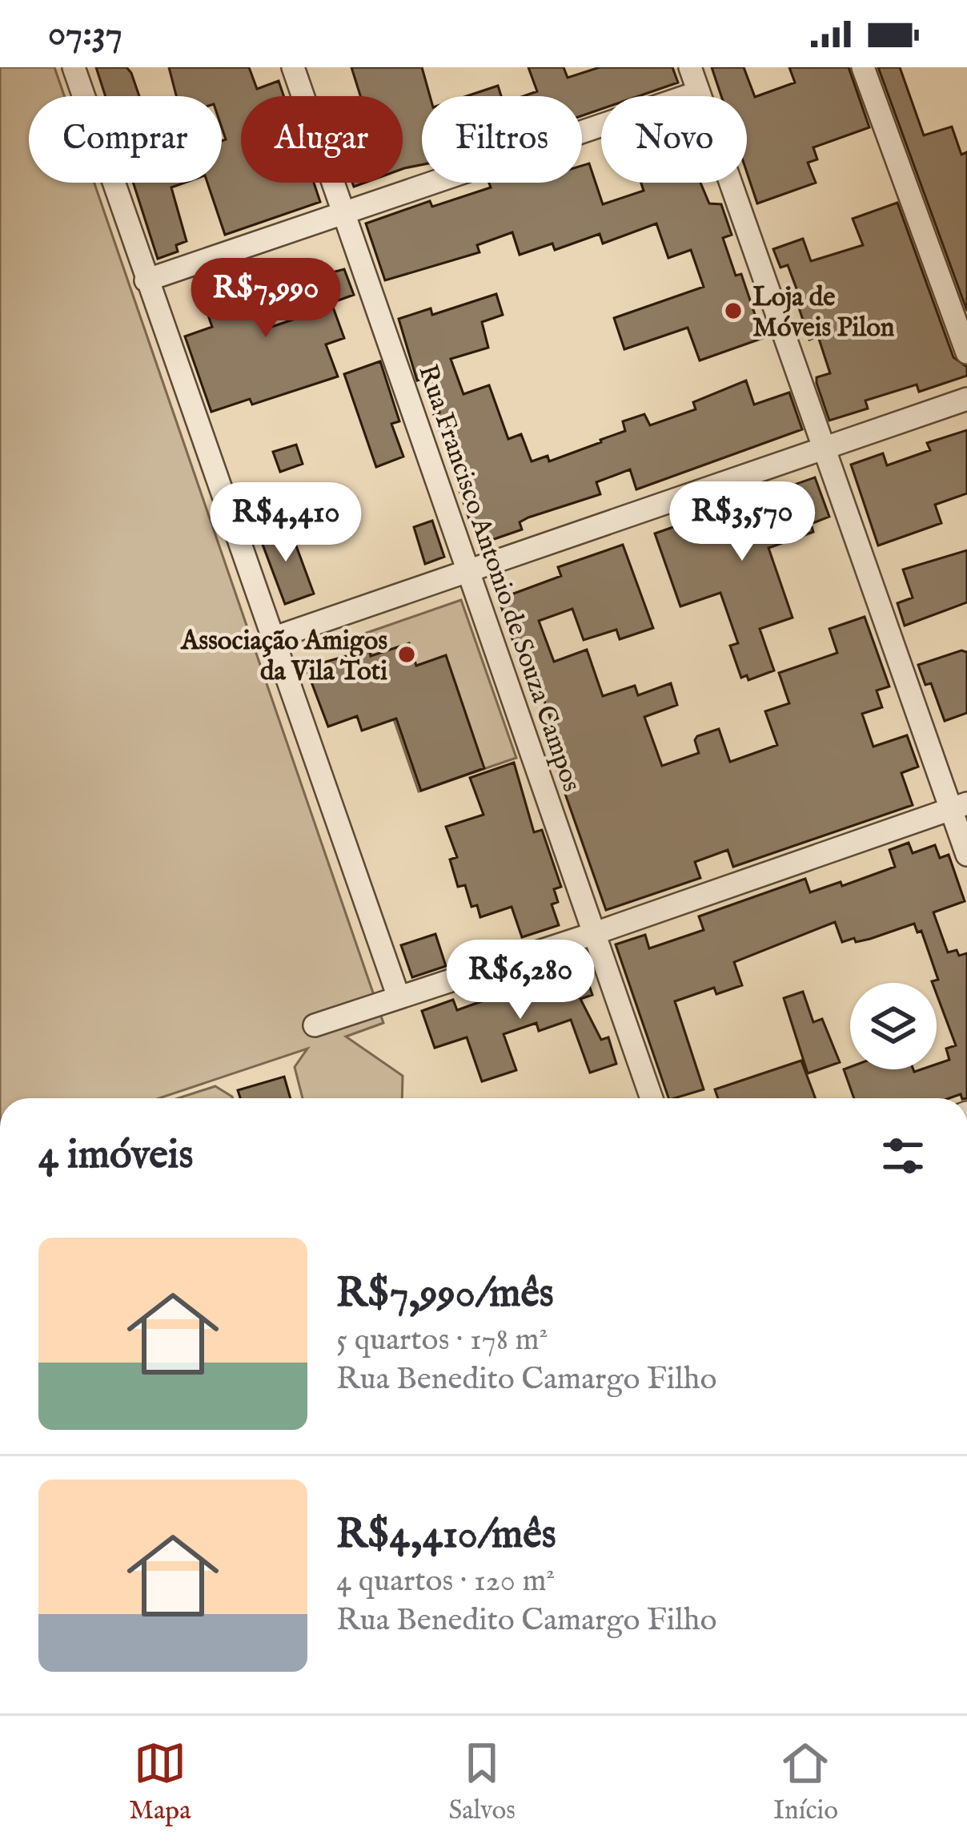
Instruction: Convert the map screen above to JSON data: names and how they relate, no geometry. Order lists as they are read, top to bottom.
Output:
{
  "streets": {
    "street": ["Rua Francisco Antonio de Souza Campos"]
  },
  "places": ["Loja de Móveis Pilon", "Associação Amigos da Vila Toti"],
  "page": {
    "status": "07:37",
    "chip": [
      "Comprar",
      "Alugar",
      "Filtros",
      "Novo"
    ],
    "price": [
      "R$7,990",
      "R$3,570",
      "R$4,410",
      "R$6,280"
    ],
    "heading": "4 imóveis",
    "list": [
      {
        "name": "R$7,990/mês",
        "note": "5 quartos · 178 m² · Rua Benedito Camargo Filho"
      },
      {
        "name": "R$4,410/mês",
        "note": "4 quartos · 120 m² · Rua Benedito Camargo Filho"
      }
    ],
    "tabs": ["Mapa", "Salvos", "Início"]
  }
}
